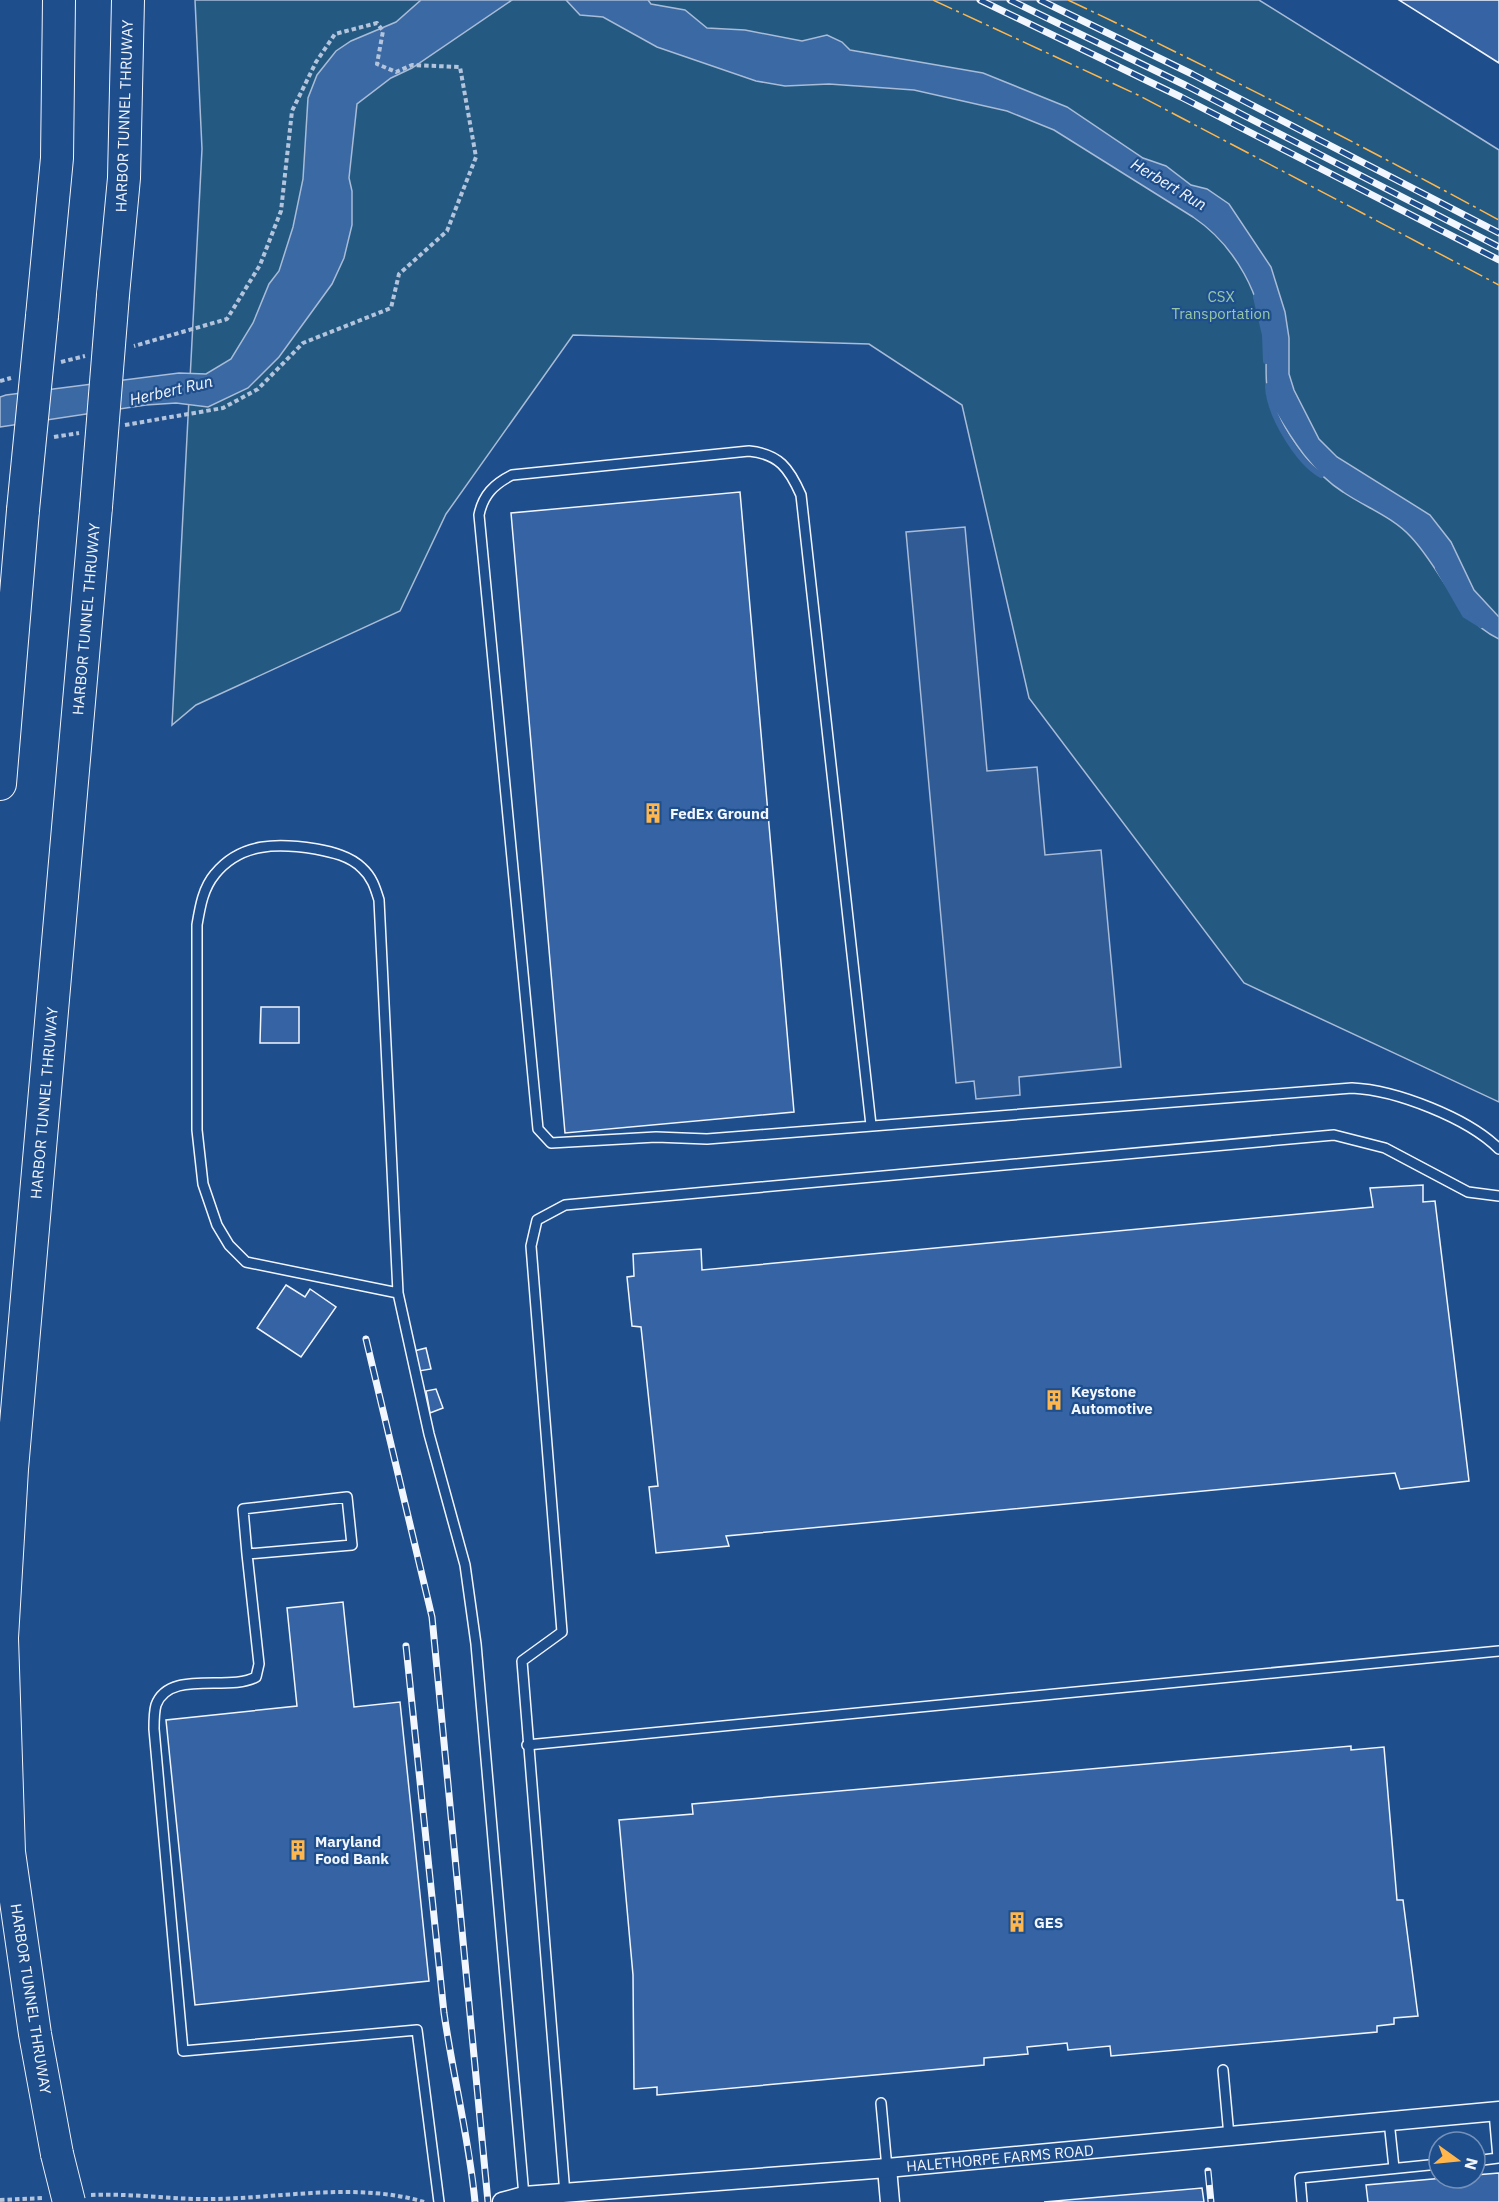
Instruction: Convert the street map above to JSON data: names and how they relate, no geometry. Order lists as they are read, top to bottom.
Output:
{
  "streets": {
    "highway": ["HARBOR TUNNEL THRUWAY"],
    "street": ["HALETHORPE FARMS ROAD"]
  },
  "water": ["Herbert Run"],
  "parks": ["CSX Transportation"],
  "places": {
    "building": [
      "FedEx Ground",
      "Keystone Automotive",
      "Maryland Food Bank",
      "GES"
    ]
  },
  "north": "right"
}
